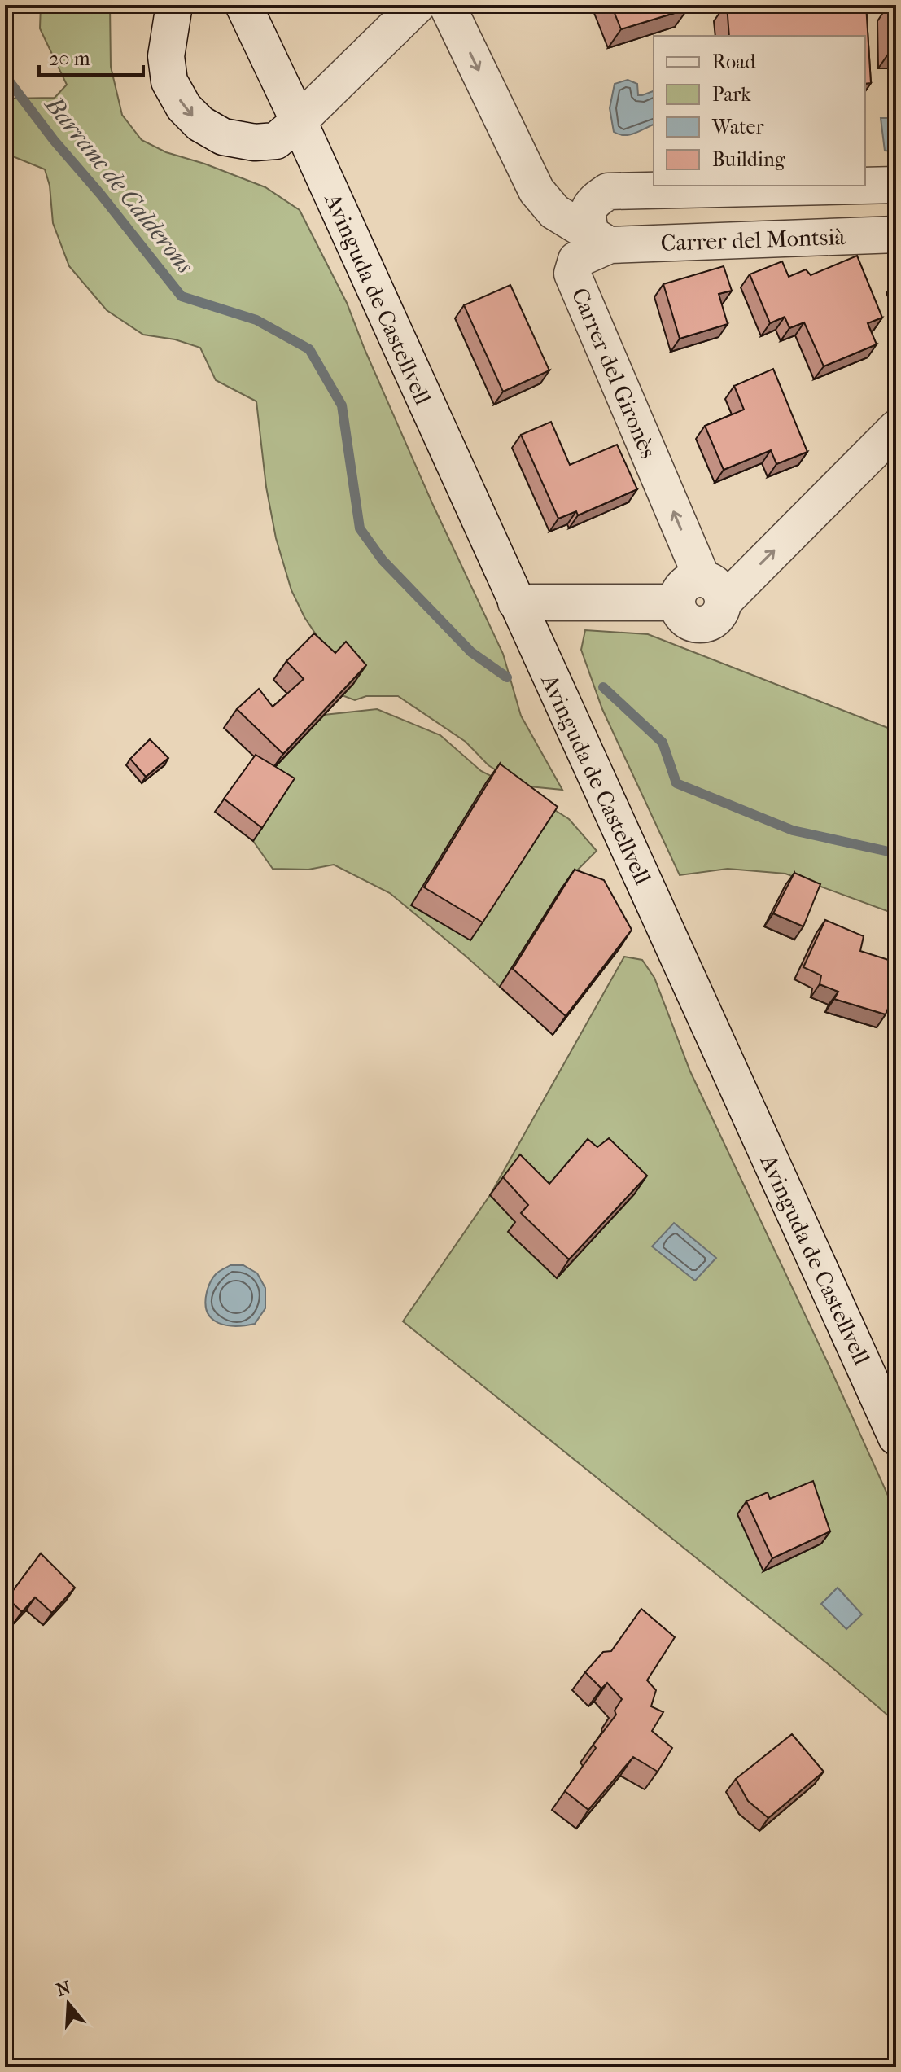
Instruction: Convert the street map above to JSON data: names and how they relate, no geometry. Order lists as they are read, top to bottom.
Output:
{
  "streets": {
    "street": ["Carrer del Montsià", "Avinguda de Castellvell", "Carrer del Gironès"]
  },
  "crossings": [
    ["Carrer del Montsià", "Carrer del Gironès"]
  ],
  "water": ["Barranc de Calderons"],
  "legend": [
    "Road",
    "Park",
    "Water",
    "Building"
  ],
  "scale_bar": "20 m",
  "north": "top"
}
